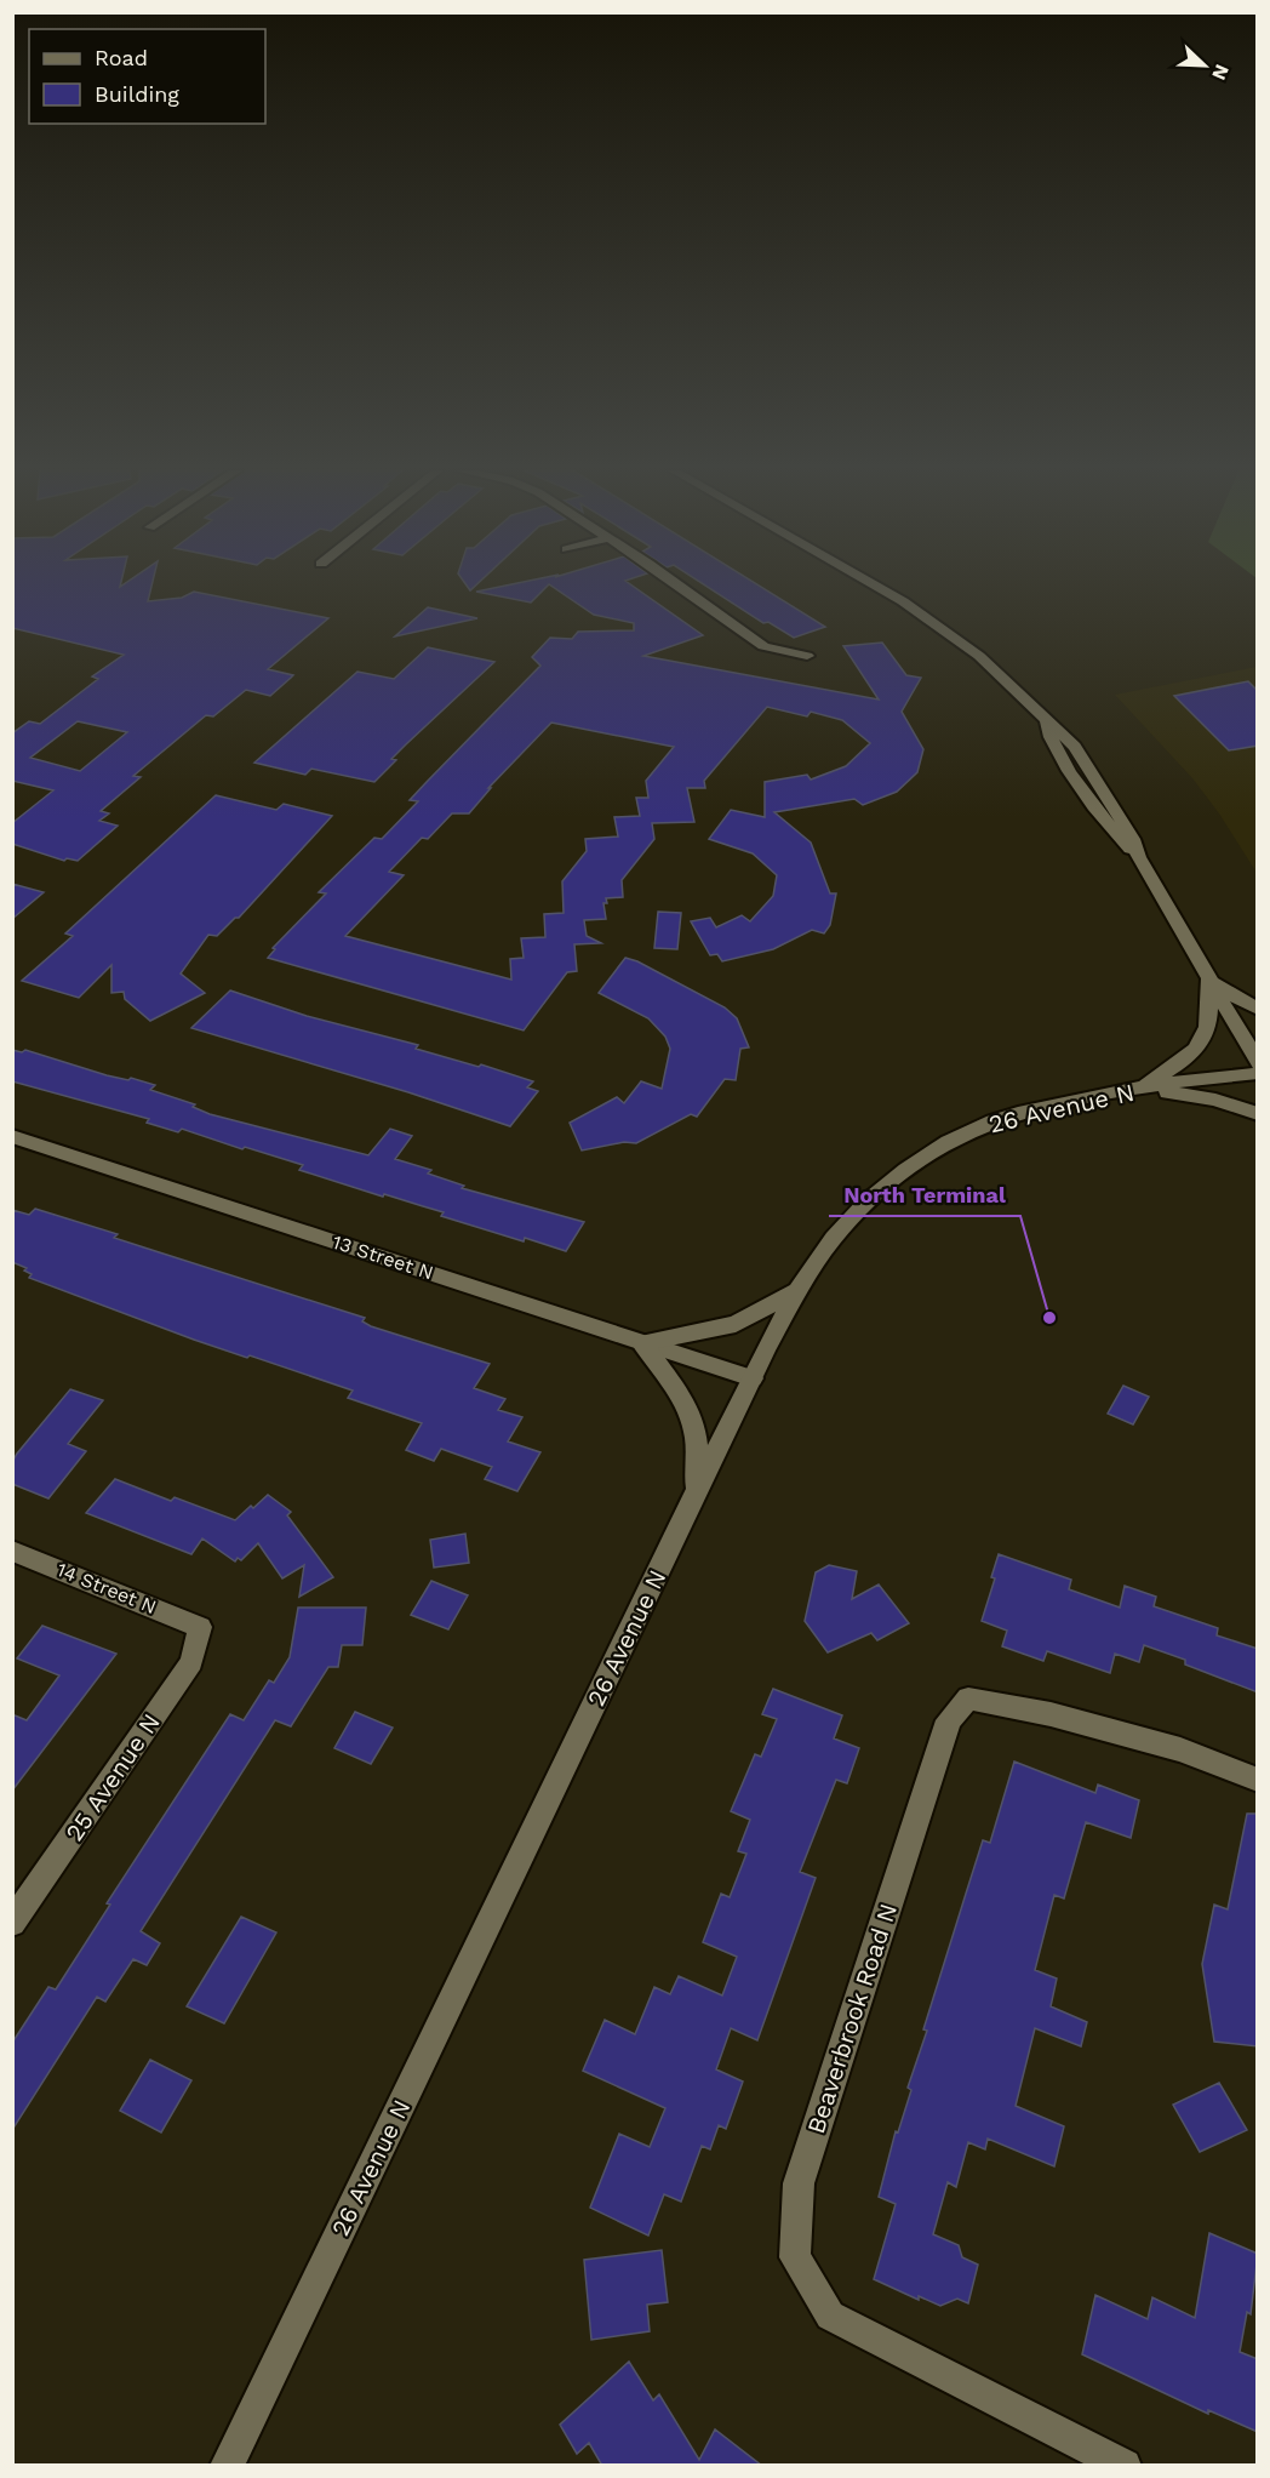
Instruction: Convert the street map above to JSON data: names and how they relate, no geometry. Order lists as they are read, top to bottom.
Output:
{
  "streets": {
    "main road": [
      "26 Avenue N",
      "13 Street N",
      "14 Street N",
      "25 Avenue N",
      "Beaverbrook Road N"
    ]
  },
  "crossings": [
    ["26 Avenue N", "13 Street N"],
    ["14 Street N", "25 Avenue N"]
  ],
  "places": ["North Terminal"],
  "legend": ["Road", "Building"],
  "north": "bottom right"
}
